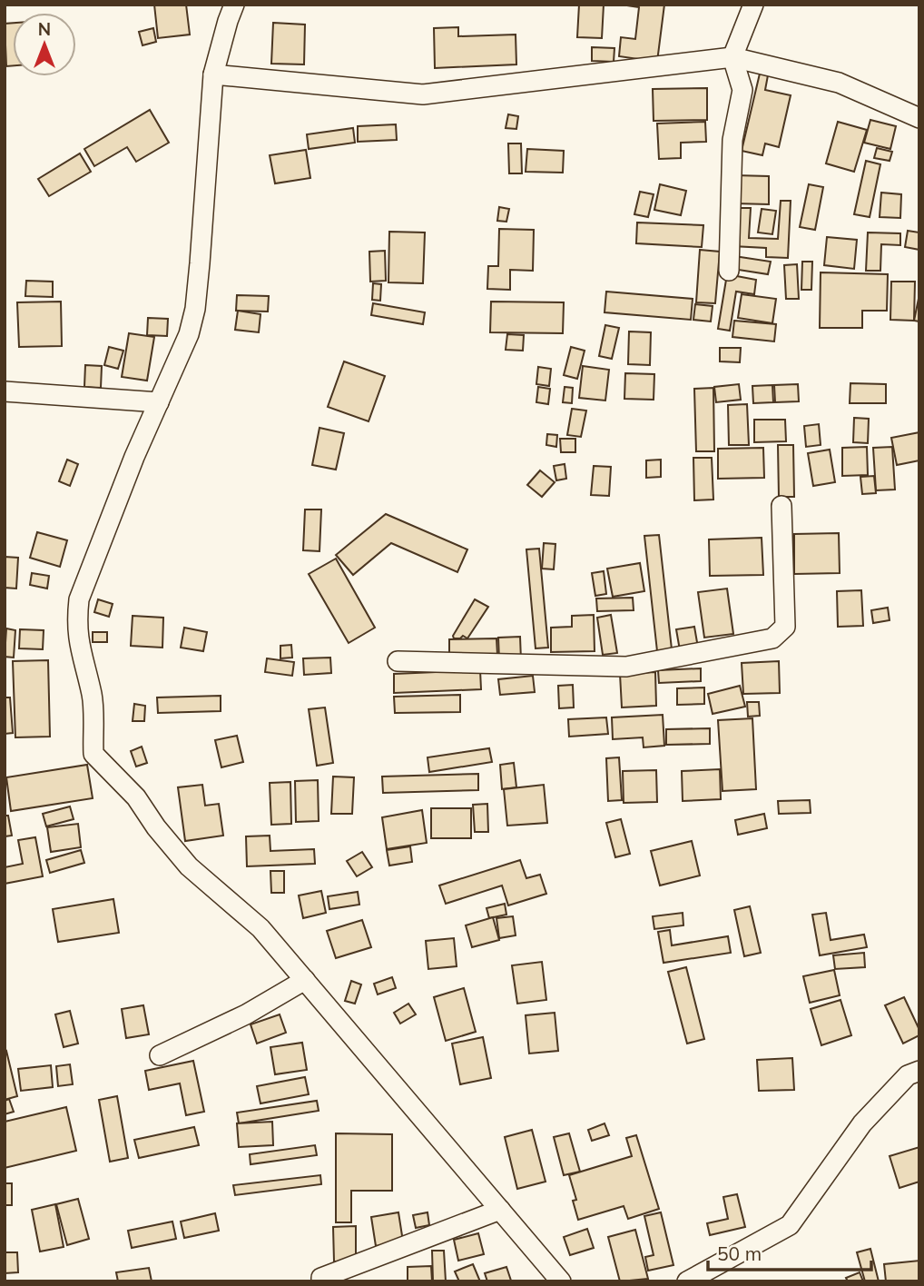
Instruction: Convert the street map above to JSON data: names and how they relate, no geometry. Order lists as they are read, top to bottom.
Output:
{
  "scale_bar": "50 m",
  "north": "top"
}
